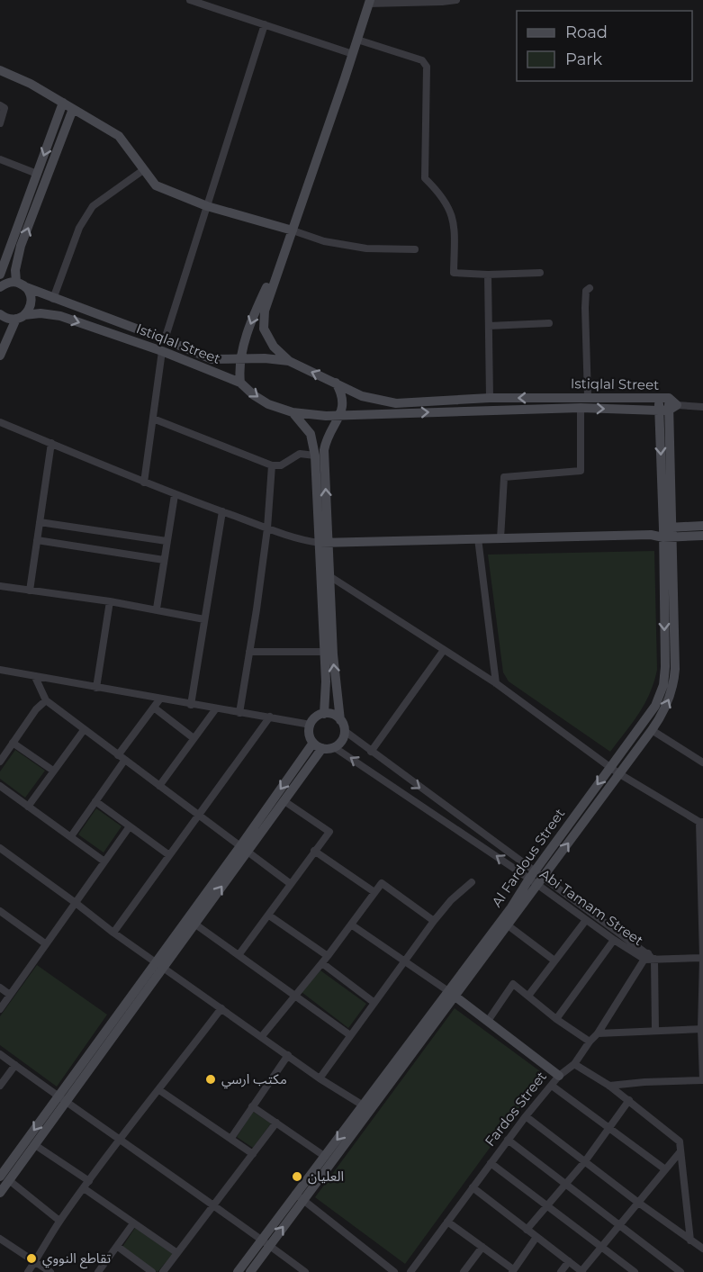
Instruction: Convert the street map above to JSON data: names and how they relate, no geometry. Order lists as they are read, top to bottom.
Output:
{
  "streets": {
    "main road": ["Istiqlal Street", "Al Fardous Street", "Fardos Street"],
    "street": ["Abi Tamam Street"]
  },
  "crossings": [
    ["Istiqlal Street", "Al Fardous Street"],
    ["Al Fardous Street", "Abi Tamam Street"],
    ["Al Fardous Street", "Fardos Street"]
  ],
  "places": ["مكتب ارسي", "العليان", "تقاطع النووي"],
  "legend": ["Road", "Park"]
}
